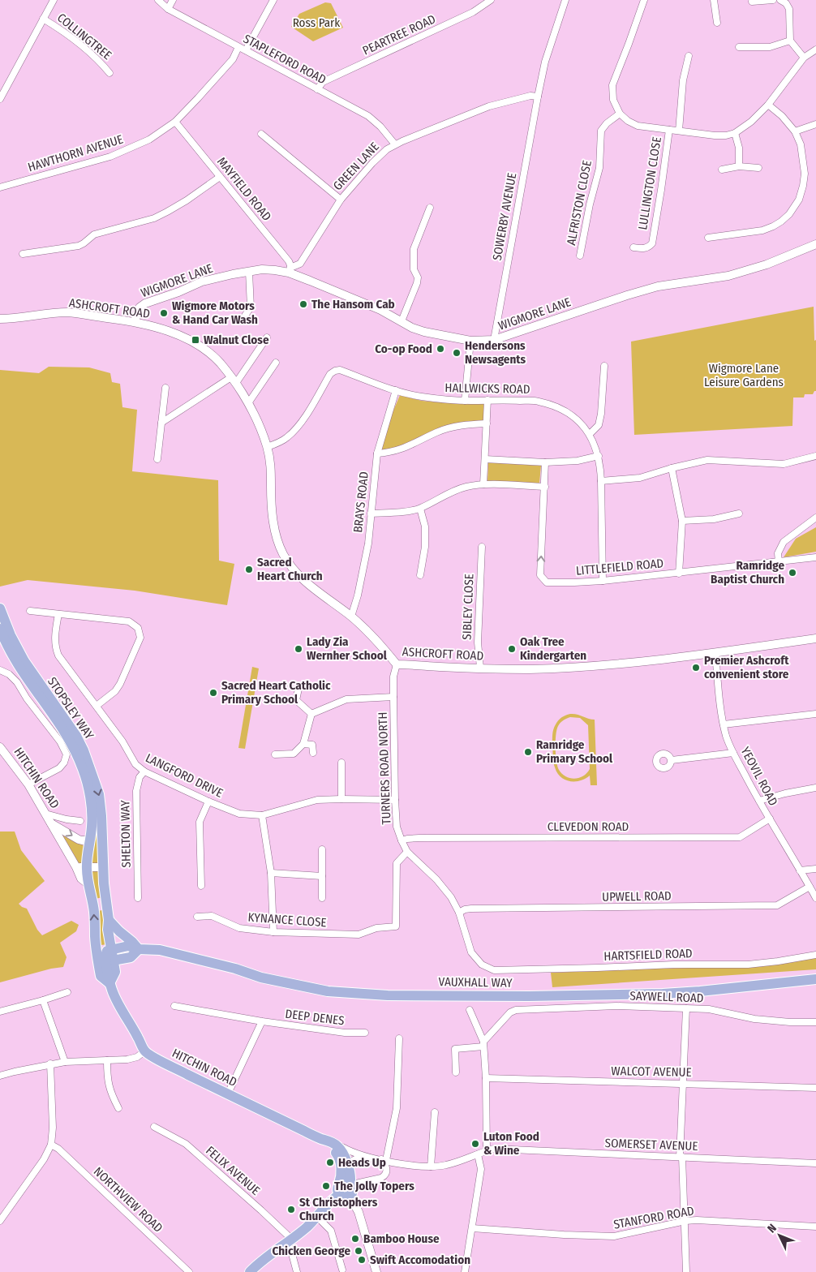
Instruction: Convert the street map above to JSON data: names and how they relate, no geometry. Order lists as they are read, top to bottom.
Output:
{
  "streets": {
    "main road": ["STOPSLEY WAY", "HITCHIN ROAD", "VAUXHALL WAY"],
    "street": [
      "PEARTREE ROAD",
      "COLLINGTREE",
      "STAPLEFORD ROAD",
      "HAWTHORN AVENUE",
      "GREEN LANE",
      "LULLINGTON CLOSE",
      "MAYFIELD ROAD",
      "ALFRISTON CLOSE",
      "SOWERBY AVENUE",
      "WIGMORE LANE",
      "ASHCROFT ROAD",
      "HALLWICKS ROAD",
      "BRAYS ROAD",
      "LITTLEFIELD ROAD",
      "SIBLEY CLOSE",
      "TURNERS ROAD NORTH",
      "LANGFORD DRIVE",
      "YEOVIL ROAD",
      "CLEVEDON ROAD",
      "SHELTON WAY",
      "UPWELL ROAD",
      "KYNANCE CLOSE",
      "HARTSFIELD ROAD",
      "SAYWELL ROAD",
      "DEEP DENES",
      "WALCOT AVENUE",
      "SOMERSET AVENUE",
      "FELIX AVENUE",
      "NORTHVIEW ROAD",
      "STANFORD ROAD"
    ]
  },
  "crossings": [
    ["PEARTREE ROAD", "STAPLEFORD ROAD"],
    ["STAPLEFORD ROAD", "HAWTHORN AVENUE"],
    ["STAPLEFORD ROAD", "GREEN LANE"],
    ["HAWTHORN AVENUE", "MAYFIELD ROAD"],
    ["GREEN LANE", "MAYFIELD ROAD"],
    ["GREEN LANE", "SOWERBY AVENUE"],
    ["GREEN LANE", "WIGMORE LANE"],
    ["MAYFIELD ROAD", "WIGMORE LANE"],
    ["SOWERBY AVENUE", "WIGMORE LANE"],
    ["WIGMORE LANE", "ASHCROFT ROAD"],
    ["ASHCROFT ROAD", "HALLWICKS ROAD"],
    ["ASHCROFT ROAD", "BRAYS ROAD"],
    ["ASHCROFT ROAD", "SIBLEY CLOSE"],
    ["ASHCROFT ROAD", "TURNERS ROAD NORTH"],
    ["ASHCROFT ROAD", "YEOVIL ROAD"],
    ["HALLWICKS ROAD", "BRAYS ROAD"],
    ["HALLWICKS ROAD", "LITTLEFIELD ROAD"],
    ["STOPSLEY WAY", "HITCHIN ROAD"],
    ["STOPSLEY WAY", "VAUXHALL WAY"],
    ["TURNERS ROAD NORTH", "LANGFORD DRIVE"],
    ["TURNERS ROAD NORTH", "CLEVEDON ROAD"],
    ["TURNERS ROAD NORTH", "UPWELL ROAD"],
    ["TURNERS ROAD NORTH", "KYNANCE CLOSE"],
    ["TURNERS ROAD NORTH", "HARTSFIELD ROAD"],
    ["LANGFORD DRIVE", "SHELTON WAY"],
    ["YEOVIL ROAD", "CLEVEDON ROAD"],
    ["YEOVIL ROAD", "UPWELL ROAD"]
  ],
  "parks": ["Ross Park", "Wigmore Lane Leisure Gardens"],
  "places": {
    "other": [
      "The Hansom Cab",
      "Wigmore Motors & Hand Car Wash",
      "Co-op Food",
      "Hendersons Newsagents",
      "Sacred Heart Church",
      "Ramridge Baptist Church",
      "Lady Zia Wernher School",
      "Oak Tree Kindergarten",
      "Premier Ashcroft convenient store",
      "Sacred Heart Catholic Primary School",
      "Ramridge Primary School",
      "Luton Food & Wine",
      "Heads Up",
      "The Jolly Topers",
      "St Christophers Church",
      "Bamboo House",
      "Chicken George",
      "Swift Accomodation"
    ],
    "transit": ["Walnut Close"]
  },
  "north": "top left"
}
